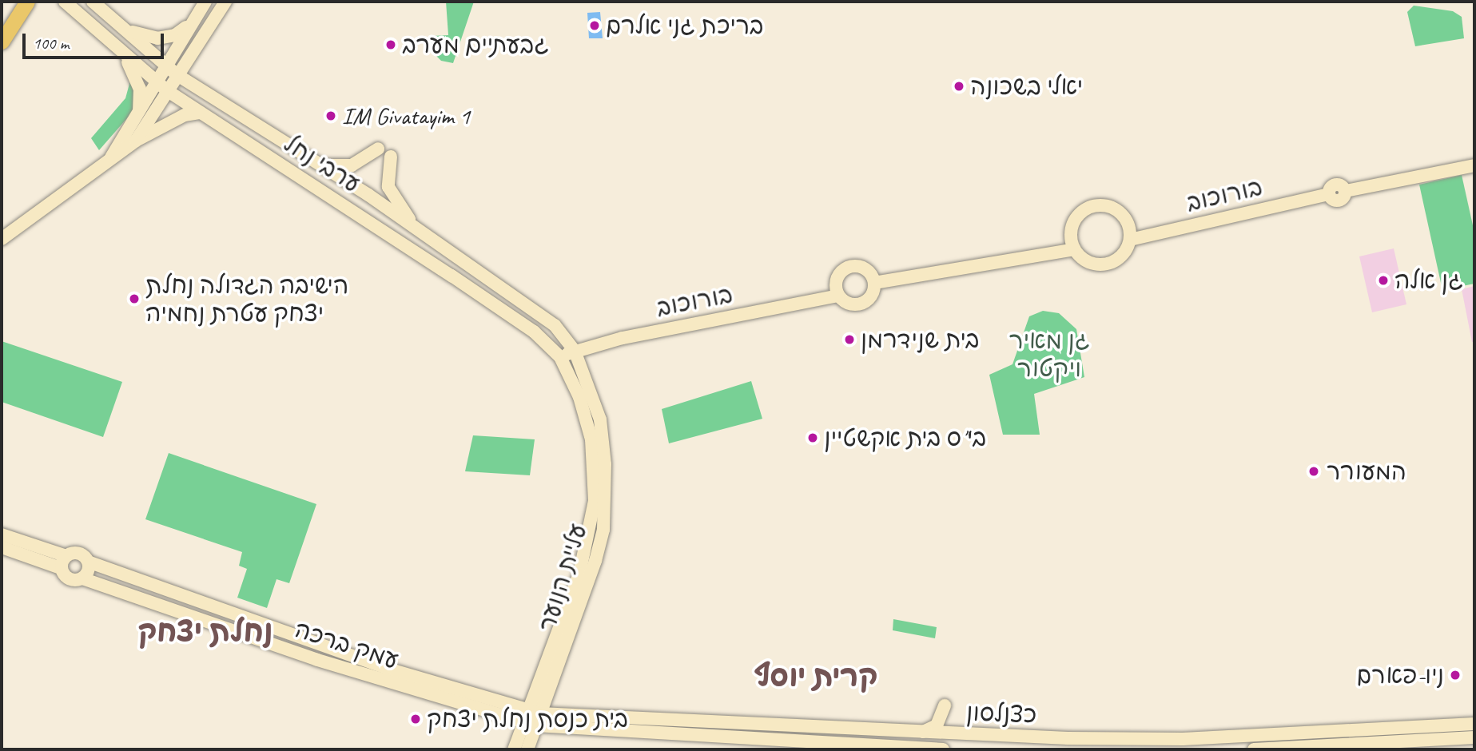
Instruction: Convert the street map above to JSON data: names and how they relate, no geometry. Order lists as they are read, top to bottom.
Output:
{
  "streets": {
    "street": [
      "ערבי נחל",
      "בורוכוב",
      "עליית הנוער",
      "עמק ברכה",
      "כצנלסון"
    ]
  },
  "crossings": [
    ["ערבי נחל", "בורוכוב"],
    ["ערבי נחל", "עליית הנוער"],
    ["בורוכוב", "עליית הנוער"],
    ["עליית הנוער", "עמק ברכה"],
    ["עליית הנוער", "כצנלסון"],
    ["עמק ברכה", "כצנלסון"]
  ],
  "districts": ["נחלת יצחק", "קרית יוסף"],
  "parks": ["גן מאיר ויקטור"],
  "places": [
    "בריכת גני אלרם",
    "גבעתיים מערב",
    "יאלי בשכונה",
    "IM Givatayim 1",
    "גן אלה",
    "הישיבה הגדולה נחלת יצחק עטרת נחמיה",
    "בית שנידרמן",
    "בי\"ס בית אקשטיין",
    "המעורר",
    "ניו-פארם",
    "בית כנסת נחלת יצחק"
  ],
  "scale_bar": "100 m"
}
